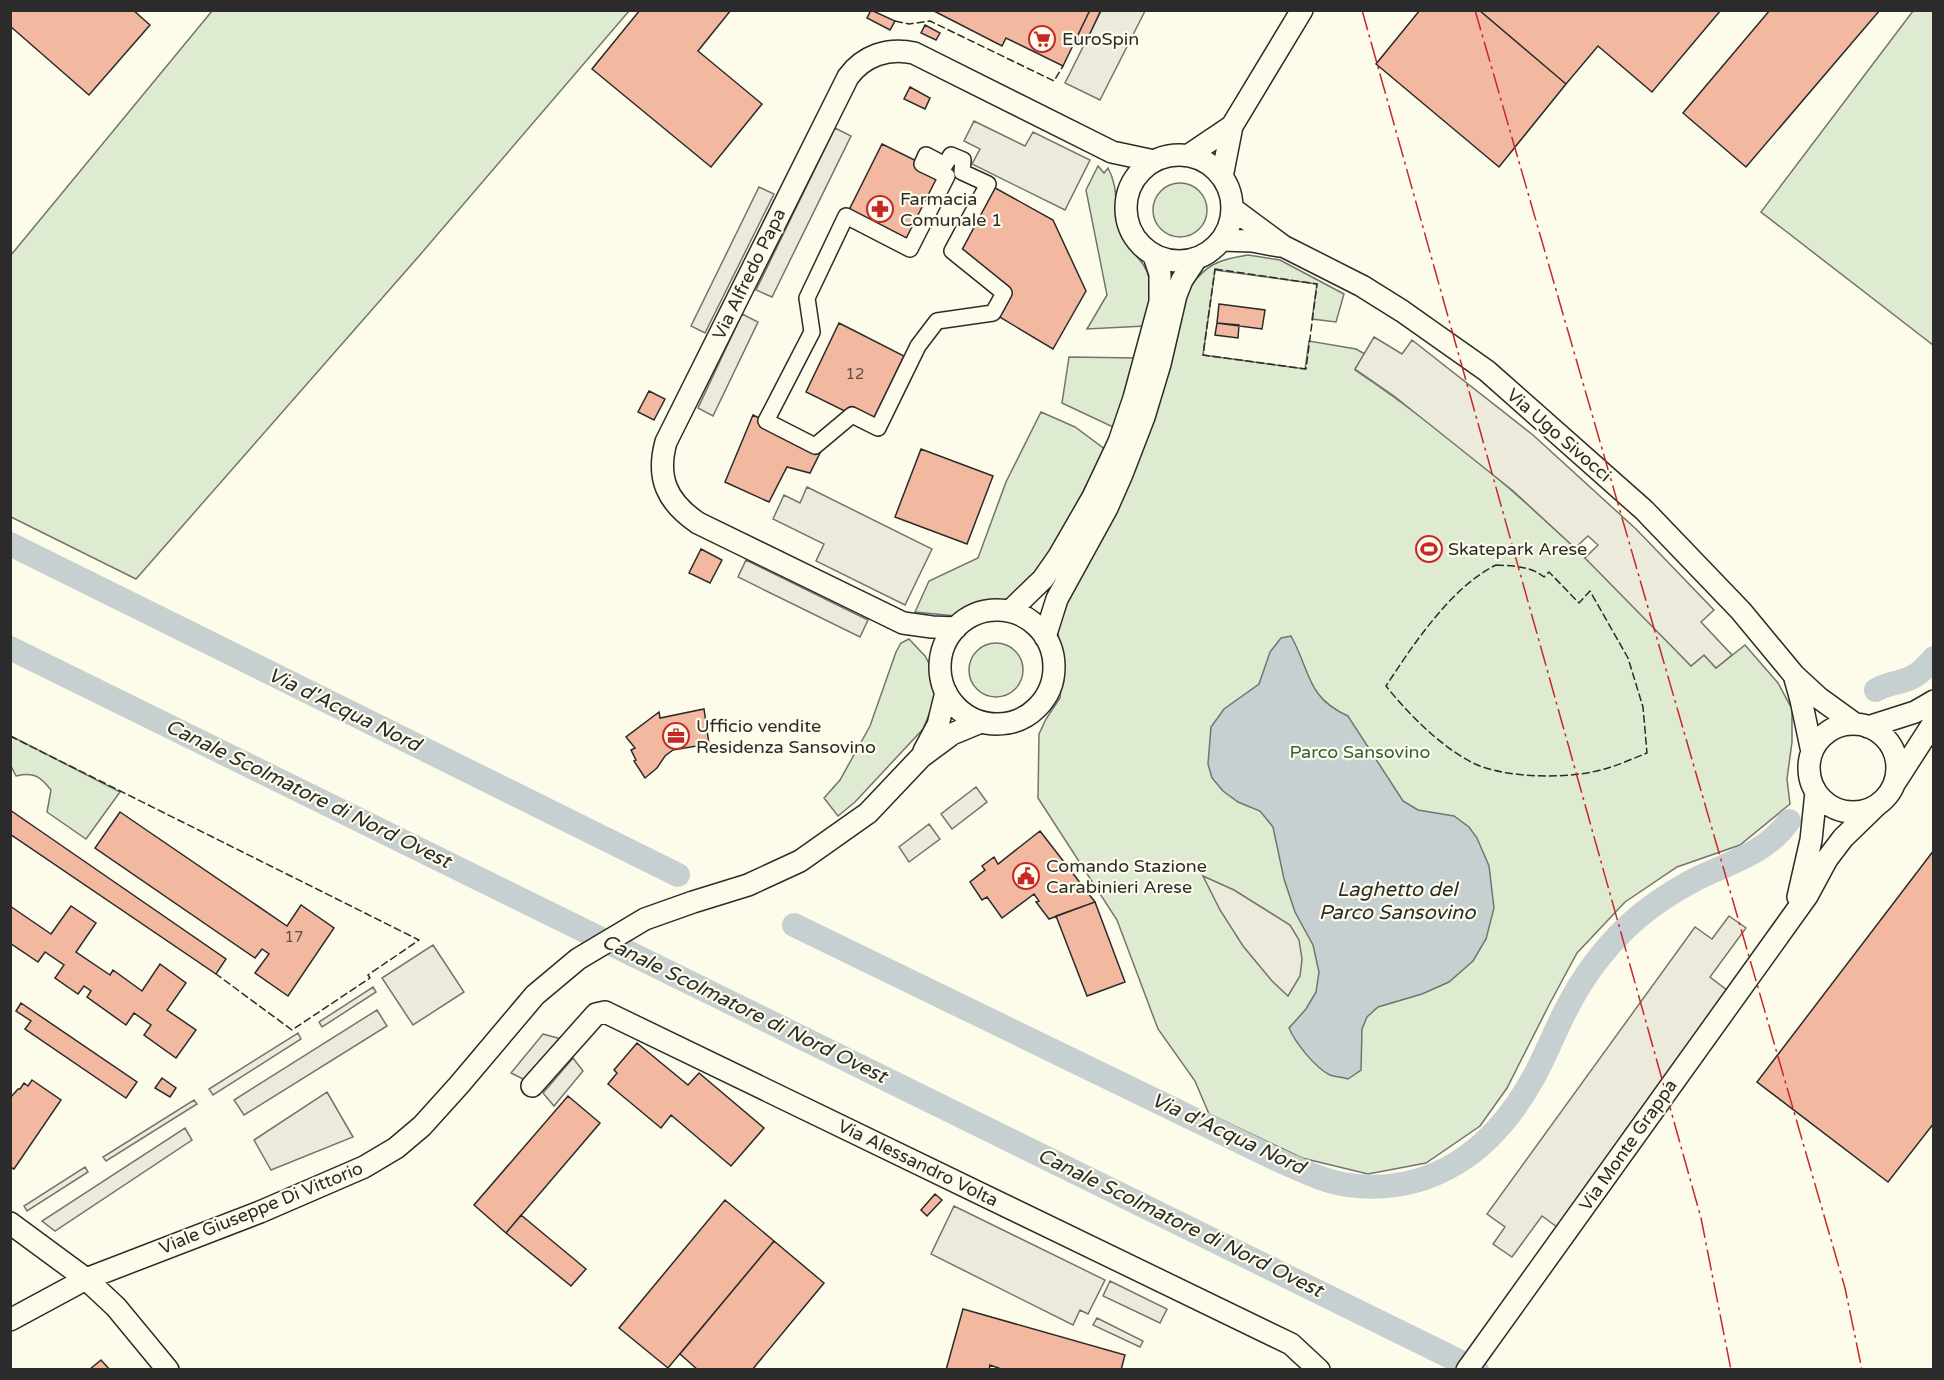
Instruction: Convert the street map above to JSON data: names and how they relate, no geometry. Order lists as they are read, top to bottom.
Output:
{
  "streets": {
    "street": [
      "Via Alfredo Papa",
      "Via Ugo Sivocci",
      "Via Monte Grappa",
      "Via Alessandro Volta",
      "Viale Giuseppe Di Vittorio"
    ]
  },
  "crossings": [
    ["Via Alfredo Papa", "Via Ugo Sivocci"],
    ["Via Alfredo Papa", "Viale Giuseppe Di Vittorio"],
    ["Via Ugo Sivocci", "Via Monte Grappa"]
  ],
  "water": ["Via d'Acqua Nord", "Canale Scolmatore di Nord Ovest", "Laghetto del Parco Sansovino"],
  "parks": ["Parco Sansovino"],
  "places": {
    "supermarket": ["EuroSpin"],
    "pharmacy": ["Farmacia Comunale 1"],
    "sports": ["Skatepark Arese"],
    "office": ["Ufficio vendite Residenza Sansovino"],
    "public building": ["Comando Stazione Carabinieri Arese"]
  },
  "house_numbers": ["12", "17"]
}
